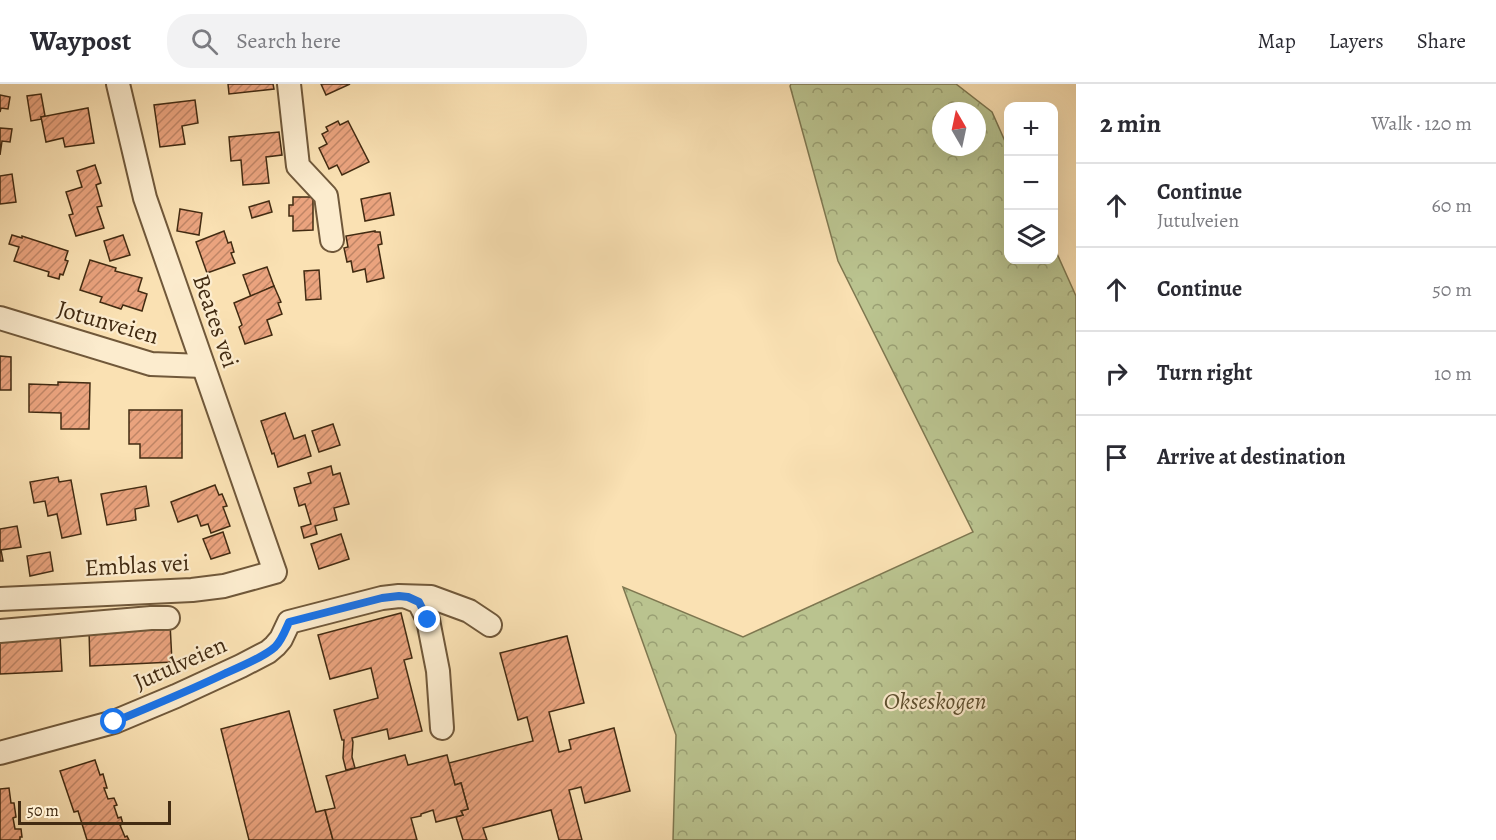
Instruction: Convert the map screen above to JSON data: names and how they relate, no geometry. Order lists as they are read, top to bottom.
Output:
{
  "streets": {
    "street": [
      "Beates vei",
      "Jotunveien",
      "Emblas vei",
      "Jutulveien"
    ]
  },
  "crossings": [
    ["Beates vei", "Jotunveien"],
    ["Beates vei", "Emblas vei"]
  ],
  "parks": ["Okseskogen"],
  "scale_bar": "50 m",
  "north": "top",
  "page": {
    "header": "Waypost",
    "search": "Search here",
    "nav": ["Map", "Layers", "Share"],
    "heading": ["2 min", "Walk · 120 m"],
    "map_buttons": ["+", "−"],
    "list": [
      ["Continue", "Jutulveien", "60 m"],
      ["Continue", "50 m"],
      ["Turn right", "10 m"],
      "Arrive at destination"
    ],
    "scale": "50 m"
  }
}
